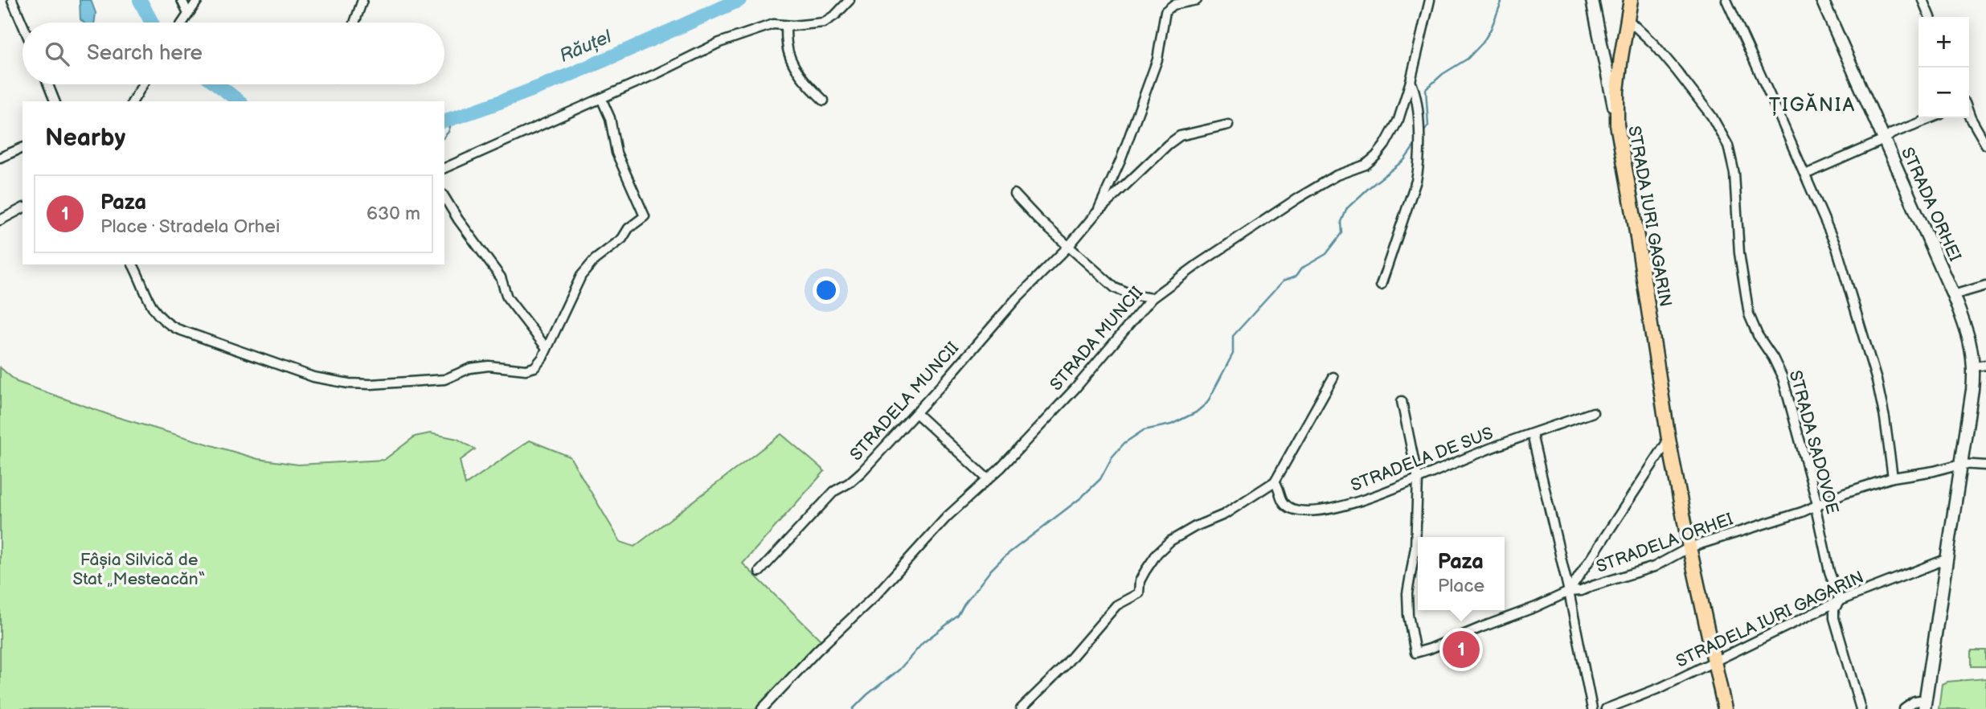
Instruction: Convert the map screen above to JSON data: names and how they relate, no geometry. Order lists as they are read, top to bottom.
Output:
{
  "streets": {
    "main road": ["STRADA IURI GAGARIN"],
    "street": [
      "STRADA ORHEI",
      "STRADA MUNCII",
      "STRADELA MUNCII",
      "STRADA SADOVOE",
      "STRADELA DE SUS",
      "STRADELA ORHEI",
      "STRADELA IURI GAGARIN"
    ]
  },
  "crossings": [
    ["STRADA ORHEI", "STRADELA ORHEI"],
    ["STRADA ORHEI", "STRADELA IURI GAGARIN"],
    ["STRADA IURI GAGARIN", "STRADELA ORHEI"],
    ["STRADA IURI GAGARIN", "STRADELA IURI GAGARIN"],
    ["STRADA SADOVOE", "STRADELA ORHEI"],
    ["STRADA SADOVOE", "STRADELA IURI GAGARIN"],
    ["STRADELA DE SUS", "STRADELA ORHEI"]
  ],
  "districts": ["ȚIGĂNIA"],
  "water": ["Răuțel"],
  "parks": ["Fâșia Silvică de Stat „Mesteacăn“"],
  "page": {
    "map_buttons": ["+", "−"],
    "search": "Search here",
    "heading": "Nearby",
    "list": [
      {
        "mark": "1",
        "name": "Paza",
        "note": "Place · Stradela Orhei",
        "value": "630 m"
      }
    ],
    "popup": ["Paza", "Place"],
    "pins": "1"
  }
}
